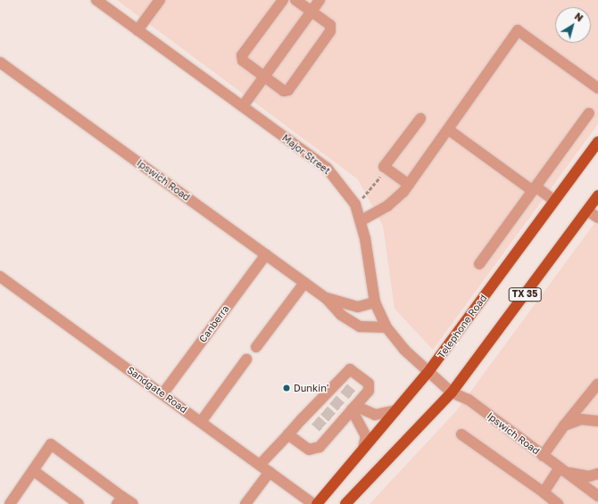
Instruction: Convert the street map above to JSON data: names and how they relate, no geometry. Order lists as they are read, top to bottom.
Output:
{
  "streets": {
    "main road": ["TX 35", "Telephone Road"],
    "street": [
      "Major Street",
      "Ipswich Road",
      "Canberra",
      "Sandgate Road"
    ]
  },
  "crossings": [
    ["Major Street", "Ipswich Road"],
    ["Major Street", "Telephone Road"],
    ["Ipswich Road", "TX 35"],
    ["Ipswich Road", "Canberra"],
    ["Ipswich Road", "Telephone Road"],
    ["Canberra", "Sandgate Road"]
  ],
  "places": ["Dunkin'"],
  "north": "top right"
}
